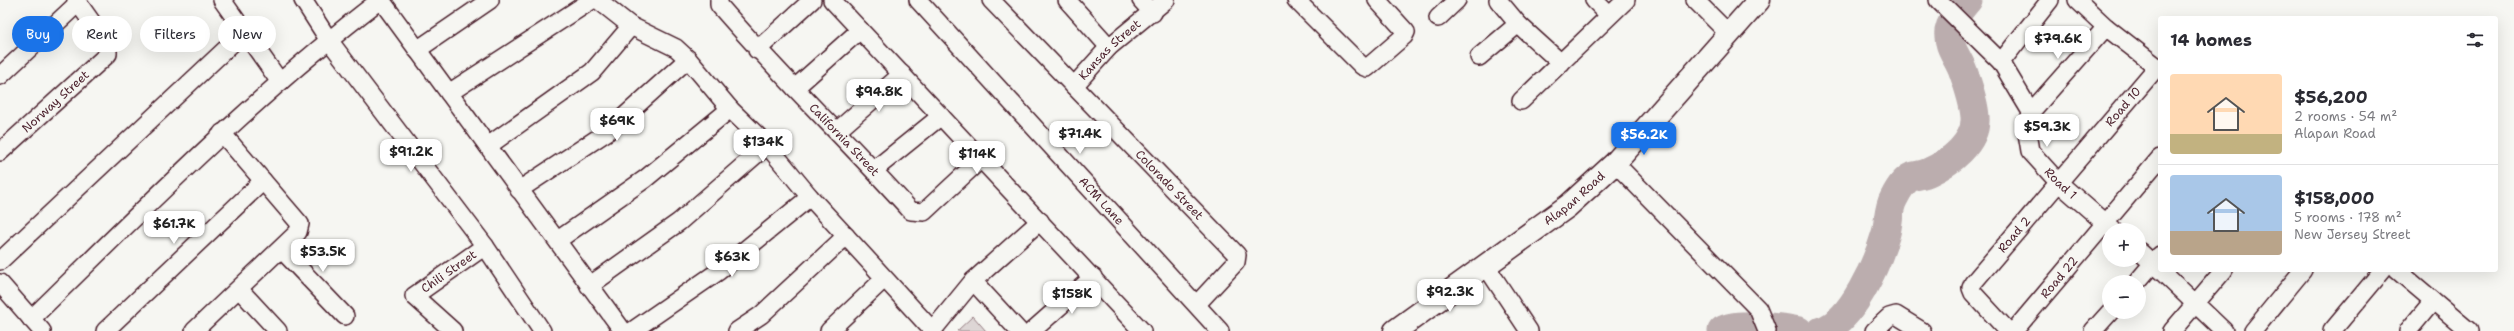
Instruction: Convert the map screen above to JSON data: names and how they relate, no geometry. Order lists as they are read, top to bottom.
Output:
{
  "streets": {
    "street": [
      "Kansas Street",
      "Norway Street",
      "Road 10",
      "California Street",
      "Road 1",
      "Colorado Street",
      "Alapan Road",
      "ACM Lane",
      "Road 2",
      "Chili Street",
      "Road 22"
    ]
  },
  "crossings": [
    ["Kansas Street", "Colorado Street"],
    ["Road 10", "Road 1"],
    ["Road 10", "Road 2"],
    ["Road 1", "Road 2"],
    ["Colorado Street", "ACM Lane"]
  ],
  "page": {
    "chip": [
      "Buy",
      "Rent",
      "Filters",
      "New"
    ],
    "heading": "14 homes",
    "price": [
      "$79.6K",
      "$94.8K",
      "$69K",
      "$59.3K",
      "$71.4K",
      "$56.2K",
      "$134K",
      "$91.2K",
      "$114K",
      "$61.7K",
      "$53.5K",
      "$63K",
      "$92.3K",
      "$158K"
    ],
    "list": [
      {
        "name": "$56,200",
        "note": "2 rooms · 54 m² · Alapan Road"
      },
      {
        "name": "$158,000",
        "note": "5 rooms · 178 m² · New Jersey Street"
      }
    ],
    "map_buttons": ["+", "−"]
  }
}
